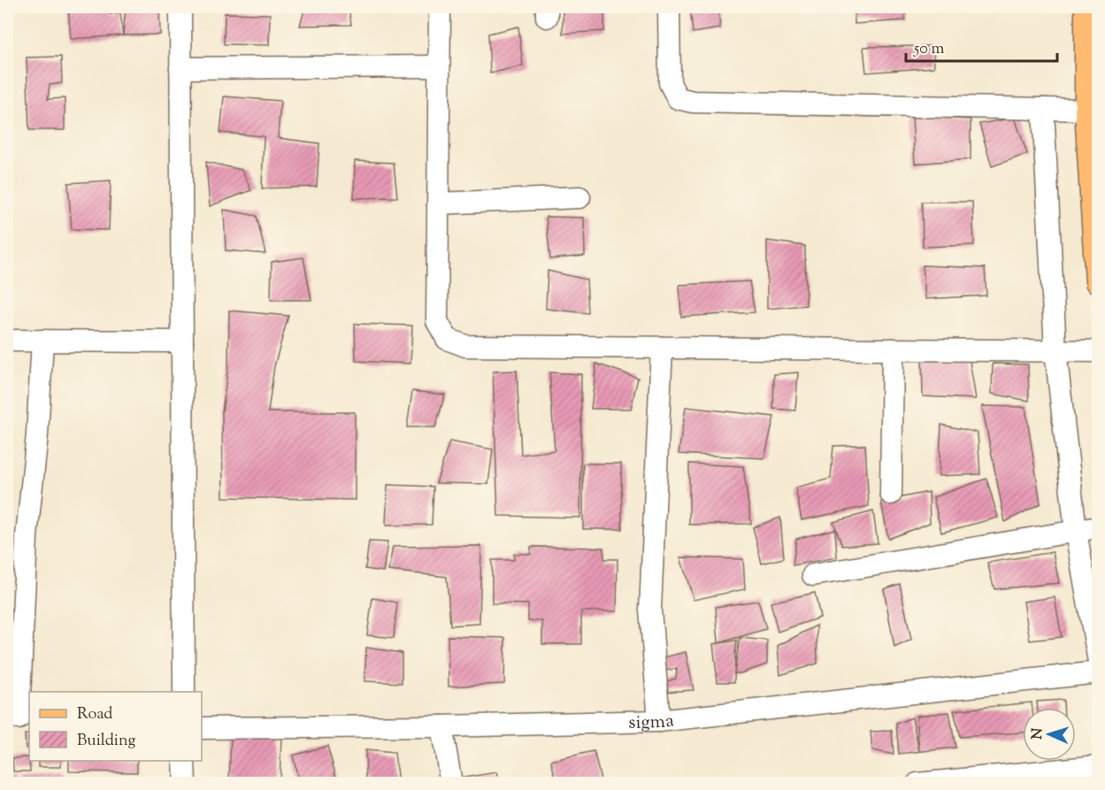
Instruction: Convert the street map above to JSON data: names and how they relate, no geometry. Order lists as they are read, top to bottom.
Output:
{
  "streets": {
    "street": ["sigma"]
  },
  "legend": ["Road", "Building"],
  "scale_bar": "50 m",
  "north": "left"
}
